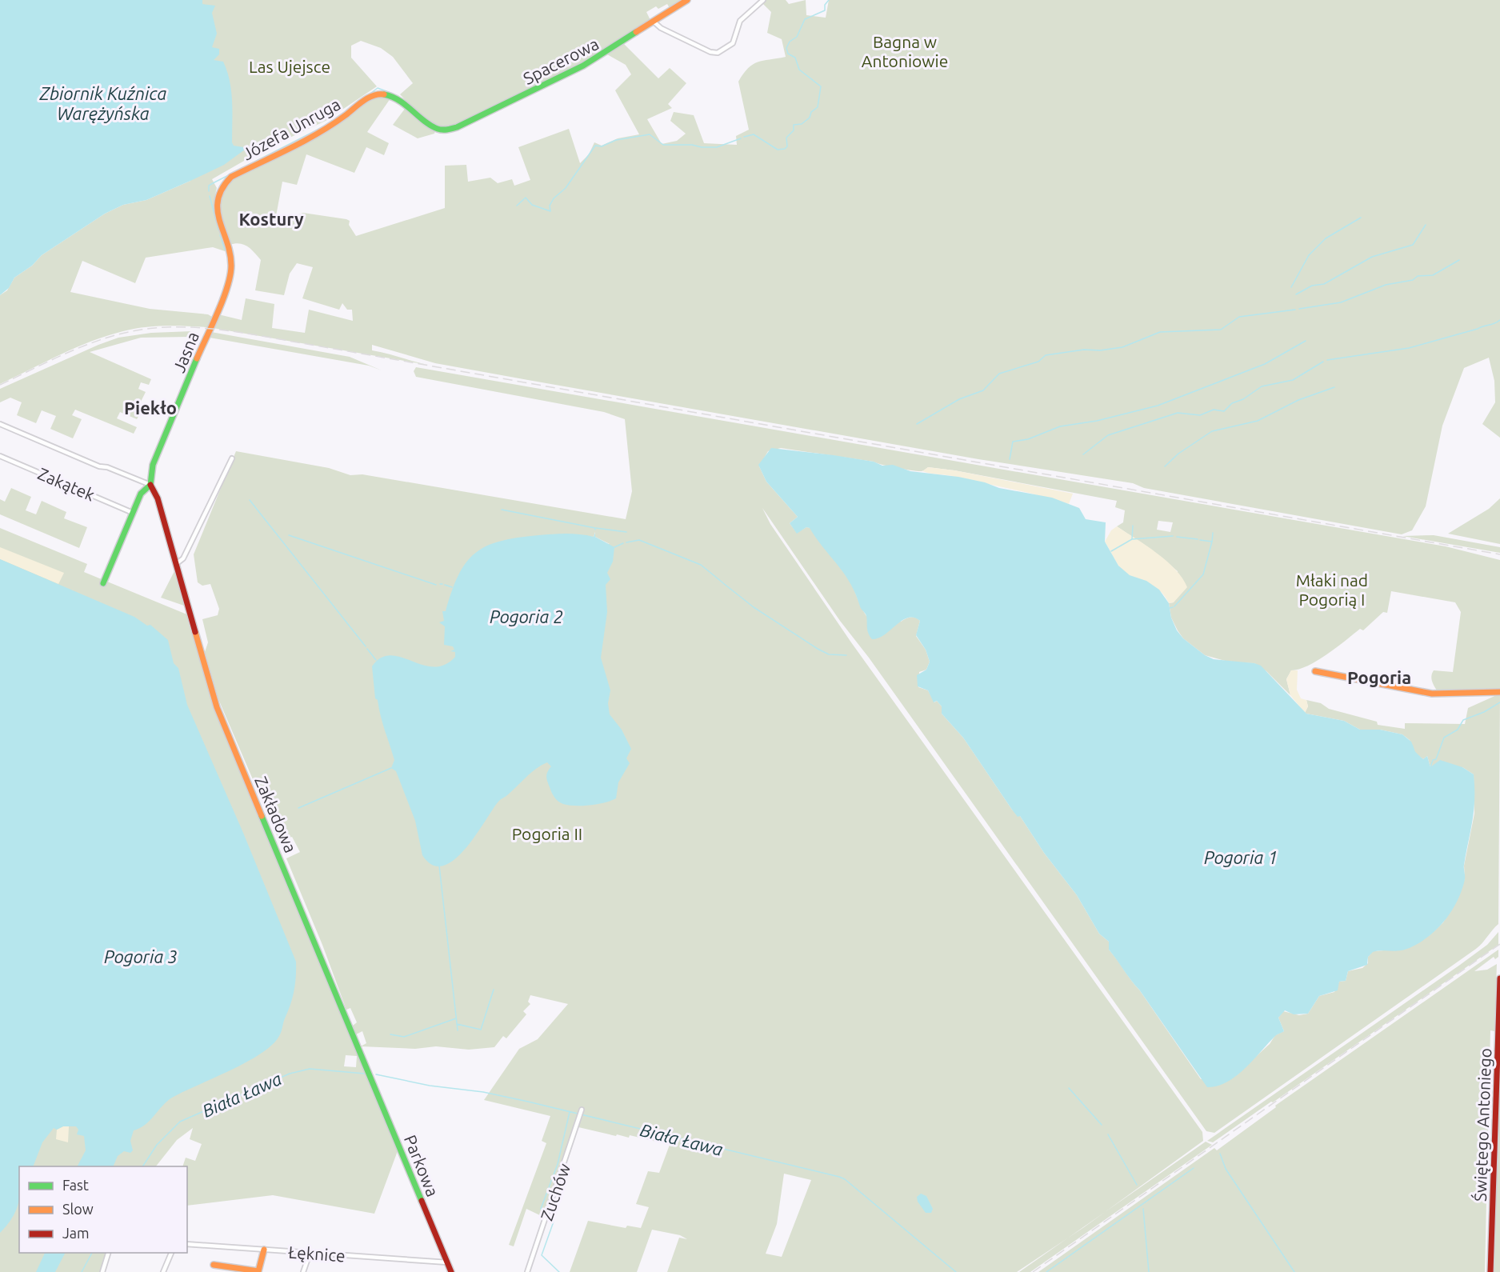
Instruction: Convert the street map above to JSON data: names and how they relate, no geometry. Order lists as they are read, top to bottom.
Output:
{
  "streets": {
    "street": [
      "Spacerowa",
      "Józefa Unruga",
      "Jasna",
      "Zakątek",
      "Zakładowa",
      "Świętego Antoniego",
      "Parkowa",
      "Zuchów",
      "Łęknice"
    ]
  },
  "crossings": [
    ["Spacerowa", "Józefa Unruga"],
    ["Józefa Unruga", "Jasna"],
    ["Jasna", "Zakątek"],
    ["Jasna", "Zakładowa"],
    ["Zakładowa", "Parkowa"],
    ["Parkowa", "Łęknice"]
  ],
  "districts": ["Kostury", "Piekło", "Pogoria"],
  "water": [
    "Zbiornik Kuźnica Warężyńska",
    "Pogoria 2",
    "Pogoria 1",
    "Pogoria 3",
    "Biała Ława"
  ],
  "parks": [
    "Bagna w Antoniowie",
    "Las Ujejsce",
    "Młaki nad Pogorią I",
    "Pogoria II"
  ],
  "legend": ["Fast", "Slow", "Jam"]
}
